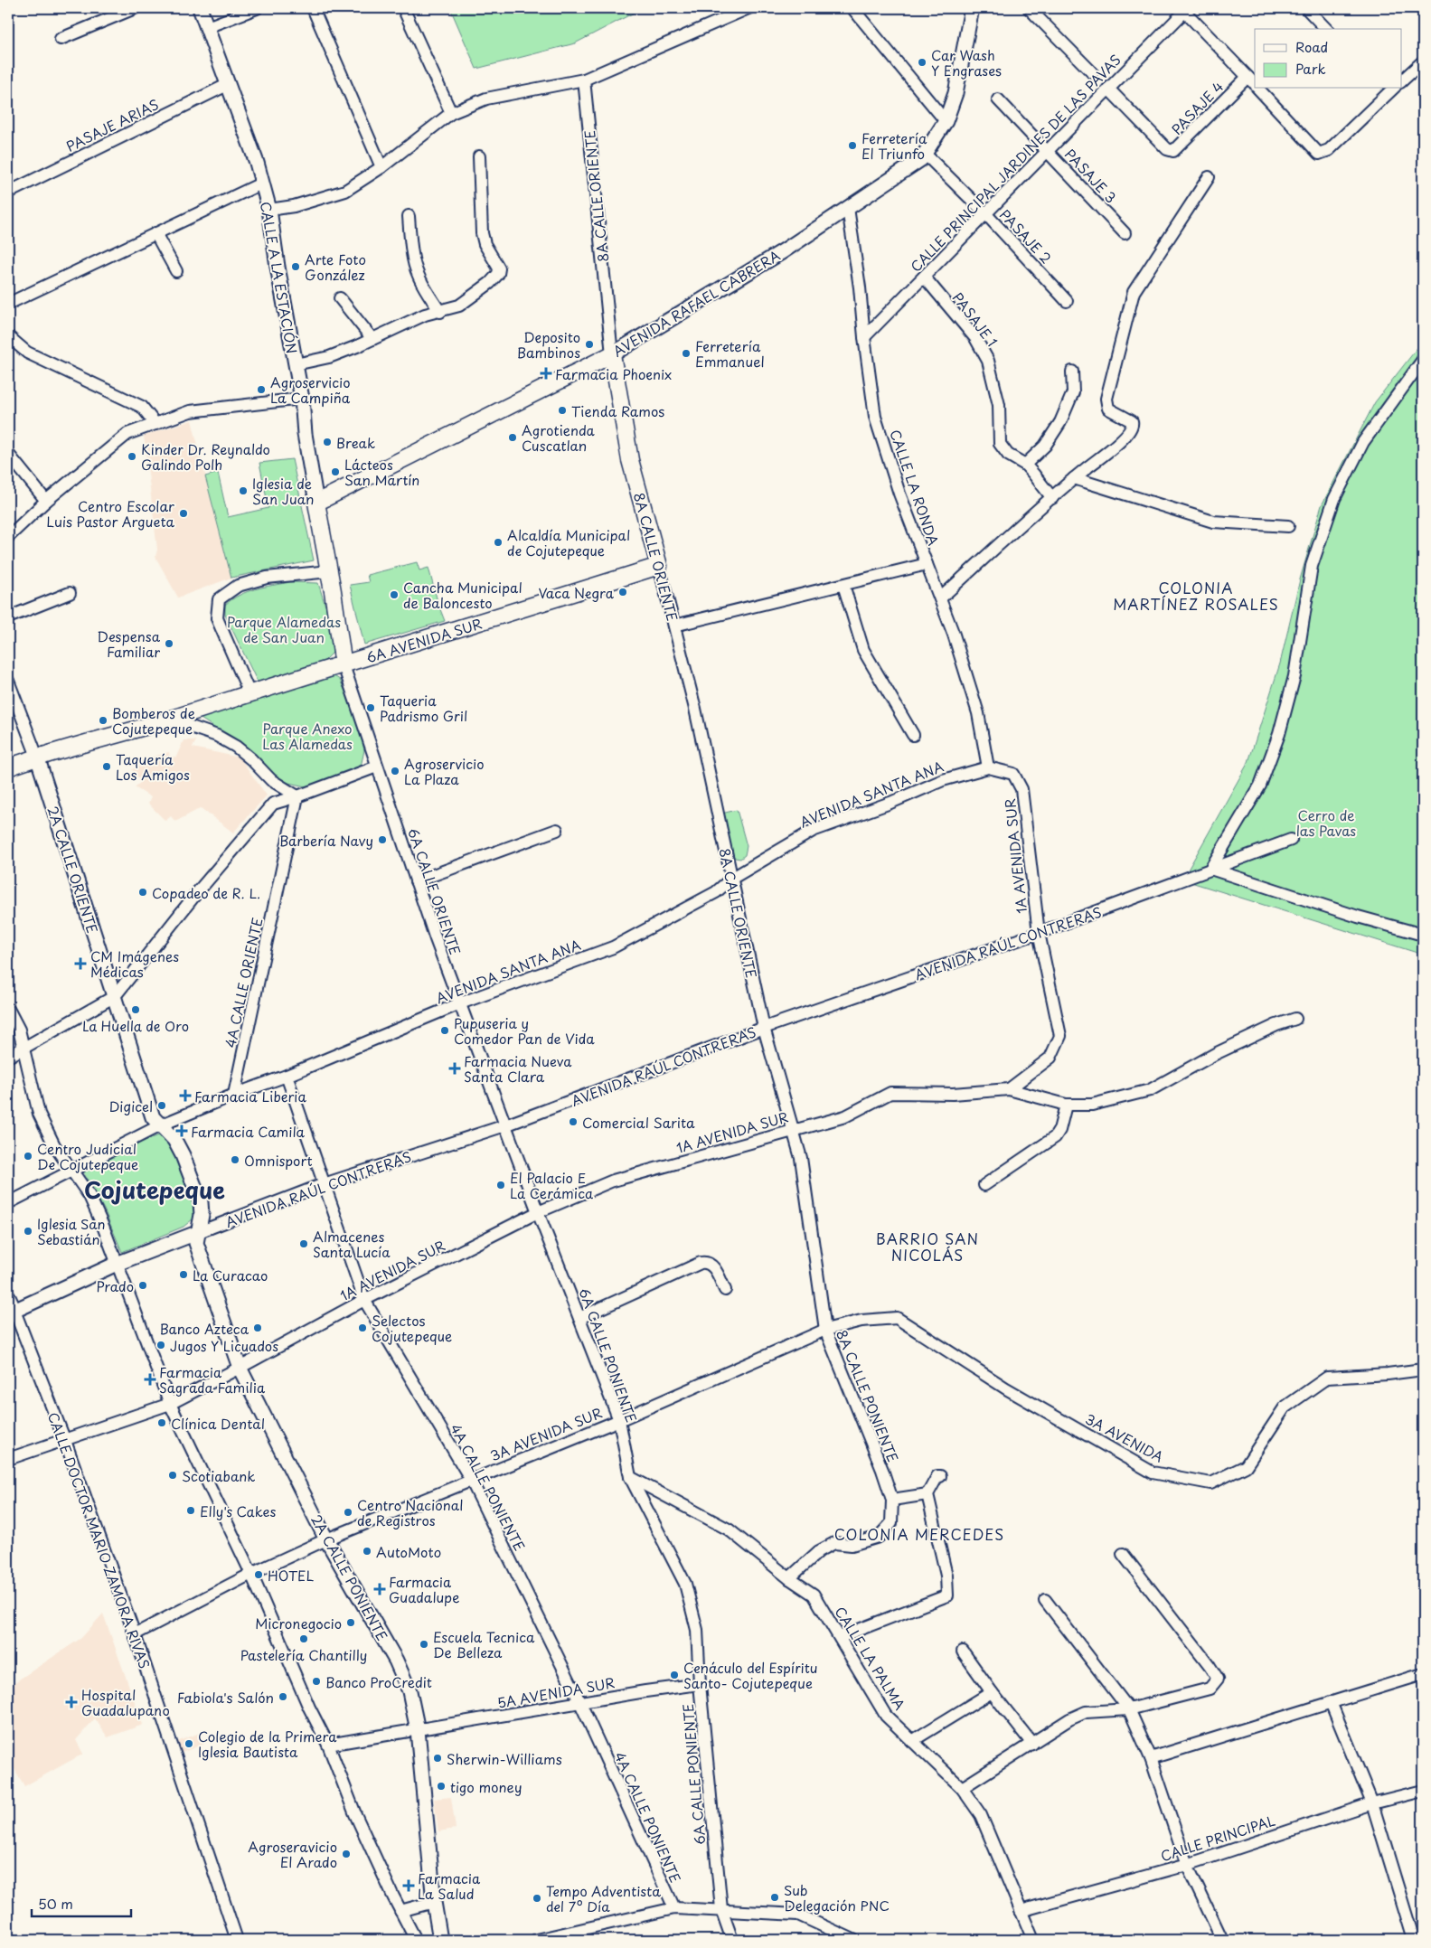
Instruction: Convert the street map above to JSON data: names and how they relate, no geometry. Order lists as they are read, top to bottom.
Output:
{
  "streets": {
    "main road": ["8A CALLE ORIENTE", "AVENIDA RAFAEL CABRERA", "6A AVENIDA SUR"],
    "street": [
      "PASAJE 4",
      "PASAJE ARIAS",
      "CALLE PRINCIPAL JARDINES DE LAS PAVAS",
      "PASAJE 3",
      "PASAJE 2",
      "CALLE A LA ESTACIÓN",
      "PASAJE 1",
      "CALLE LA RONDA",
      "AVENIDA SANTA ANA",
      "1A AVENIDA SUR",
      "2A CALLE ORIENTE",
      "6A CALLE ORIENTE",
      "AVENIDA RAÚL CONTRERAS",
      "4A CALLE ORIENTE",
      "6A CALLE PONIENTE",
      "8A CALLE PONIENTE",
      "3A AVENIDA SUR",
      "3A AVENIDA",
      "4A CALLE PONIENTE",
      "CALLE DOCTOR MARIO ZAMORA RIVAS",
      "2A CALLE PONIENTE",
      "CALLE LA PALMA",
      "5A AVENIDA SUR",
      "CALLE PRINCIPAL"
    ]
  },
  "crossings": [
    ["PASAJE 4", "CALLE PRINCIPAL JARDINES DE LAS PAVAS"],
    ["PASAJE ARIAS", "CALLE A LA ESTACIÓN"],
    ["CALLE PRINCIPAL JARDINES DE LAS PAVAS", "PASAJE 3"],
    ["CALLE PRINCIPAL JARDINES DE LAS PAVAS", "PASAJE 2"],
    ["CALLE PRINCIPAL JARDINES DE LAS PAVAS", "PASAJE 1"],
    ["CALLE PRINCIPAL JARDINES DE LAS PAVAS", "CALLE LA RONDA"],
    ["8A CALLE ORIENTE", "AVENIDA RAFAEL CABRERA"],
    ["8A CALLE ORIENTE", "6A AVENIDA SUR"],
    ["8A CALLE ORIENTE", "AVENIDA SANTA ANA"],
    ["8A CALLE ORIENTE", "AVENIDA RAÚL CONTRERAS"],
    ["8A CALLE ORIENTE", "8A CALLE PONIENTE"],
    ["PASAJE 2", "AVENIDA RAFAEL CABRERA"],
    ["CALLE A LA ESTACIÓN", "AVENIDA RAFAEL CABRERA"],
    ["AVENIDA RAFAEL CABRERA", "CALLE LA RONDA"],
    ["CALLE LA RONDA", "AVENIDA SANTA ANA"],
    ["6A AVENIDA SUR", "2A CALLE ORIENTE"],
    ["6A AVENIDA SUR", "6A CALLE ORIENTE"],
    ["AVENIDA SANTA ANA", "1A AVENIDA SUR"],
    ["AVENIDA SANTA ANA", "2A CALLE ORIENTE"],
    ["AVENIDA SANTA ANA", "6A CALLE ORIENTE"],
    ["AVENIDA SANTA ANA", "4A CALLE ORIENTE"],
    ["AVENIDA SANTA ANA", "4A CALLE PONIENTE"],
    ["1A AVENIDA SUR", "AVENIDA RAÚL CONTRERAS"],
    ["1A AVENIDA SUR", "6A CALLE PONIENTE"],
    ["1A AVENIDA SUR", "8A CALLE PONIENTE"],
    ["1A AVENIDA SUR", "4A CALLE PONIENTE"],
    ["1A AVENIDA SUR", "CALLE DOCTOR MARIO ZAMORA RIVAS"],
    ["1A AVENIDA SUR", "2A CALLE PONIENTE"],
    ["2A CALLE ORIENTE", "AVENIDA RAÚL CONTRERAS"],
    ["2A CALLE ORIENTE", "2A CALLE PONIENTE"],
    ["6A CALLE ORIENTE", "AVENIDA RAÚL CONTRERAS"],
    ["6A CALLE ORIENTE", "6A CALLE PONIENTE"],
    ["AVENIDA RAÚL CONTRERAS", "6A CALLE PONIENTE"],
    ["AVENIDA RAÚL CONTRERAS", "8A CALLE PONIENTE"],
    ["AVENIDA RAÚL CONTRERAS", "4A CALLE PONIENTE"],
    ["AVENIDA RAÚL CONTRERAS", "CALLE DOCTOR MARIO ZAMORA RIVAS"],
    ["AVENIDA RAÚL CONTRERAS", "2A CALLE PONIENTE"],
    ["6A CALLE PONIENTE", "3A AVENIDA SUR"],
    ["6A CALLE PONIENTE", "CALLE LA PALMA"],
    ["6A CALLE PONIENTE", "5A AVENIDA SUR"],
    ["8A CALLE PONIENTE", "3A AVENIDA SUR"],
    ["8A CALLE PONIENTE", "3A AVENIDA"],
    ["8A CALLE PONIENTE", "CALLE LA PALMA"],
    ["3A AVENIDA SUR", "3A AVENIDA"],
    ["3A AVENIDA SUR", "4A CALLE PONIENTE"],
    ["3A AVENIDA SUR", "CALLE DOCTOR MARIO ZAMORA RIVAS"],
    ["3A AVENIDA SUR", "2A CALLE PONIENTE"],
    ["4A CALLE PONIENTE", "5A AVENIDA SUR"],
    ["2A CALLE PONIENTE", "5A AVENIDA SUR"],
    ["CALLE LA PALMA", "CALLE PRINCIPAL"]
  ],
  "districts": [
    "COLONIA MARTÍNEZ ROSALES",
    "Cojutepeque",
    "BARRIO SAN NICOLÁS",
    "COLONIA MERCEDES"
  ],
  "parks": ["Parque Alamedas de San Juan", "Parque Anexo Las Alamedas", "Cerro de las Pavas"],
  "places": {
    "other": [
      "Car Wash Y Engrases",
      "Ferretería El Triunfo",
      "Arte Foto González",
      "Deposito Bambinos",
      "Ferretería Emmanuel",
      "Agroservicio La Campiña",
      "Tienda Ramos",
      "Agrotienda Cuscatlan",
      "Break",
      "Kinder Dr. Reynaldo Galindo Polh",
      "Lácteos San Martín",
      "Iglesia de San Juan",
      "Centro Escolar Luis Pastor Argueta",
      "Alcaldía Municipal de Cojutepeque",
      "Vaca Negra",
      "Cancha Municipal de Baloncesto",
      "Despensa Familiar",
      "Taqueria Padrismo Gril",
      "Bomberos de Cojutepeque",
      "Taquería Los Amigos",
      "Agroservicio La Plaza",
      "Barbería Navy",
      "Copadeo de R. L.",
      "La Huella de Oro",
      "Pupuseria y Comedor Pan de Vida",
      "Digicel",
      "Comercial Sarita",
      "Centro Judicial De Cojutepeque",
      "Omnisport",
      "El Palacio E La Cerámica",
      "Iglesia San Sebastián",
      "Almacenes Santa Lucía",
      "La Curacao",
      "Prado",
      "Banco Azteca",
      "Selectos Cojutepeque",
      "Jugos Y Licuados",
      "Clínica Dental",
      "Scotiabank",
      "Elly's Cakes",
      "Centro Nacional de Registros",
      "AutoMoto",
      "HOTEL",
      "Micronegocio",
      "Pastelería Chantilly",
      "Escuela Tecnica De Belleza",
      "Cenáculo del Espíritu Santo- Cojutepeque",
      "Banco ProCredit",
      "Fabiola's Salón",
      "Colegio de la Primera Iglesia Bautista",
      "Sherwin-Williams",
      "tigo money",
      "Agroseravicio El Arado",
      "Sub Delegación PNC",
      "Tempo Adventista del 7º Día"
    ],
    "health": [
      "Farmacia Phoenix",
      "CM Imágenes Médicas",
      "Farmacia Nueva Santa Clara",
      "Farmacia Liberia",
      "Farmacia Camila",
      "Farmacia Sagrada Familia",
      "Farmacia Guadalupe",
      "Hospital Guadalupano",
      "Farmacia La Salud"
    ]
  },
  "legend": ["Road", "Park"],
  "scale_bar": "50 m"
}
